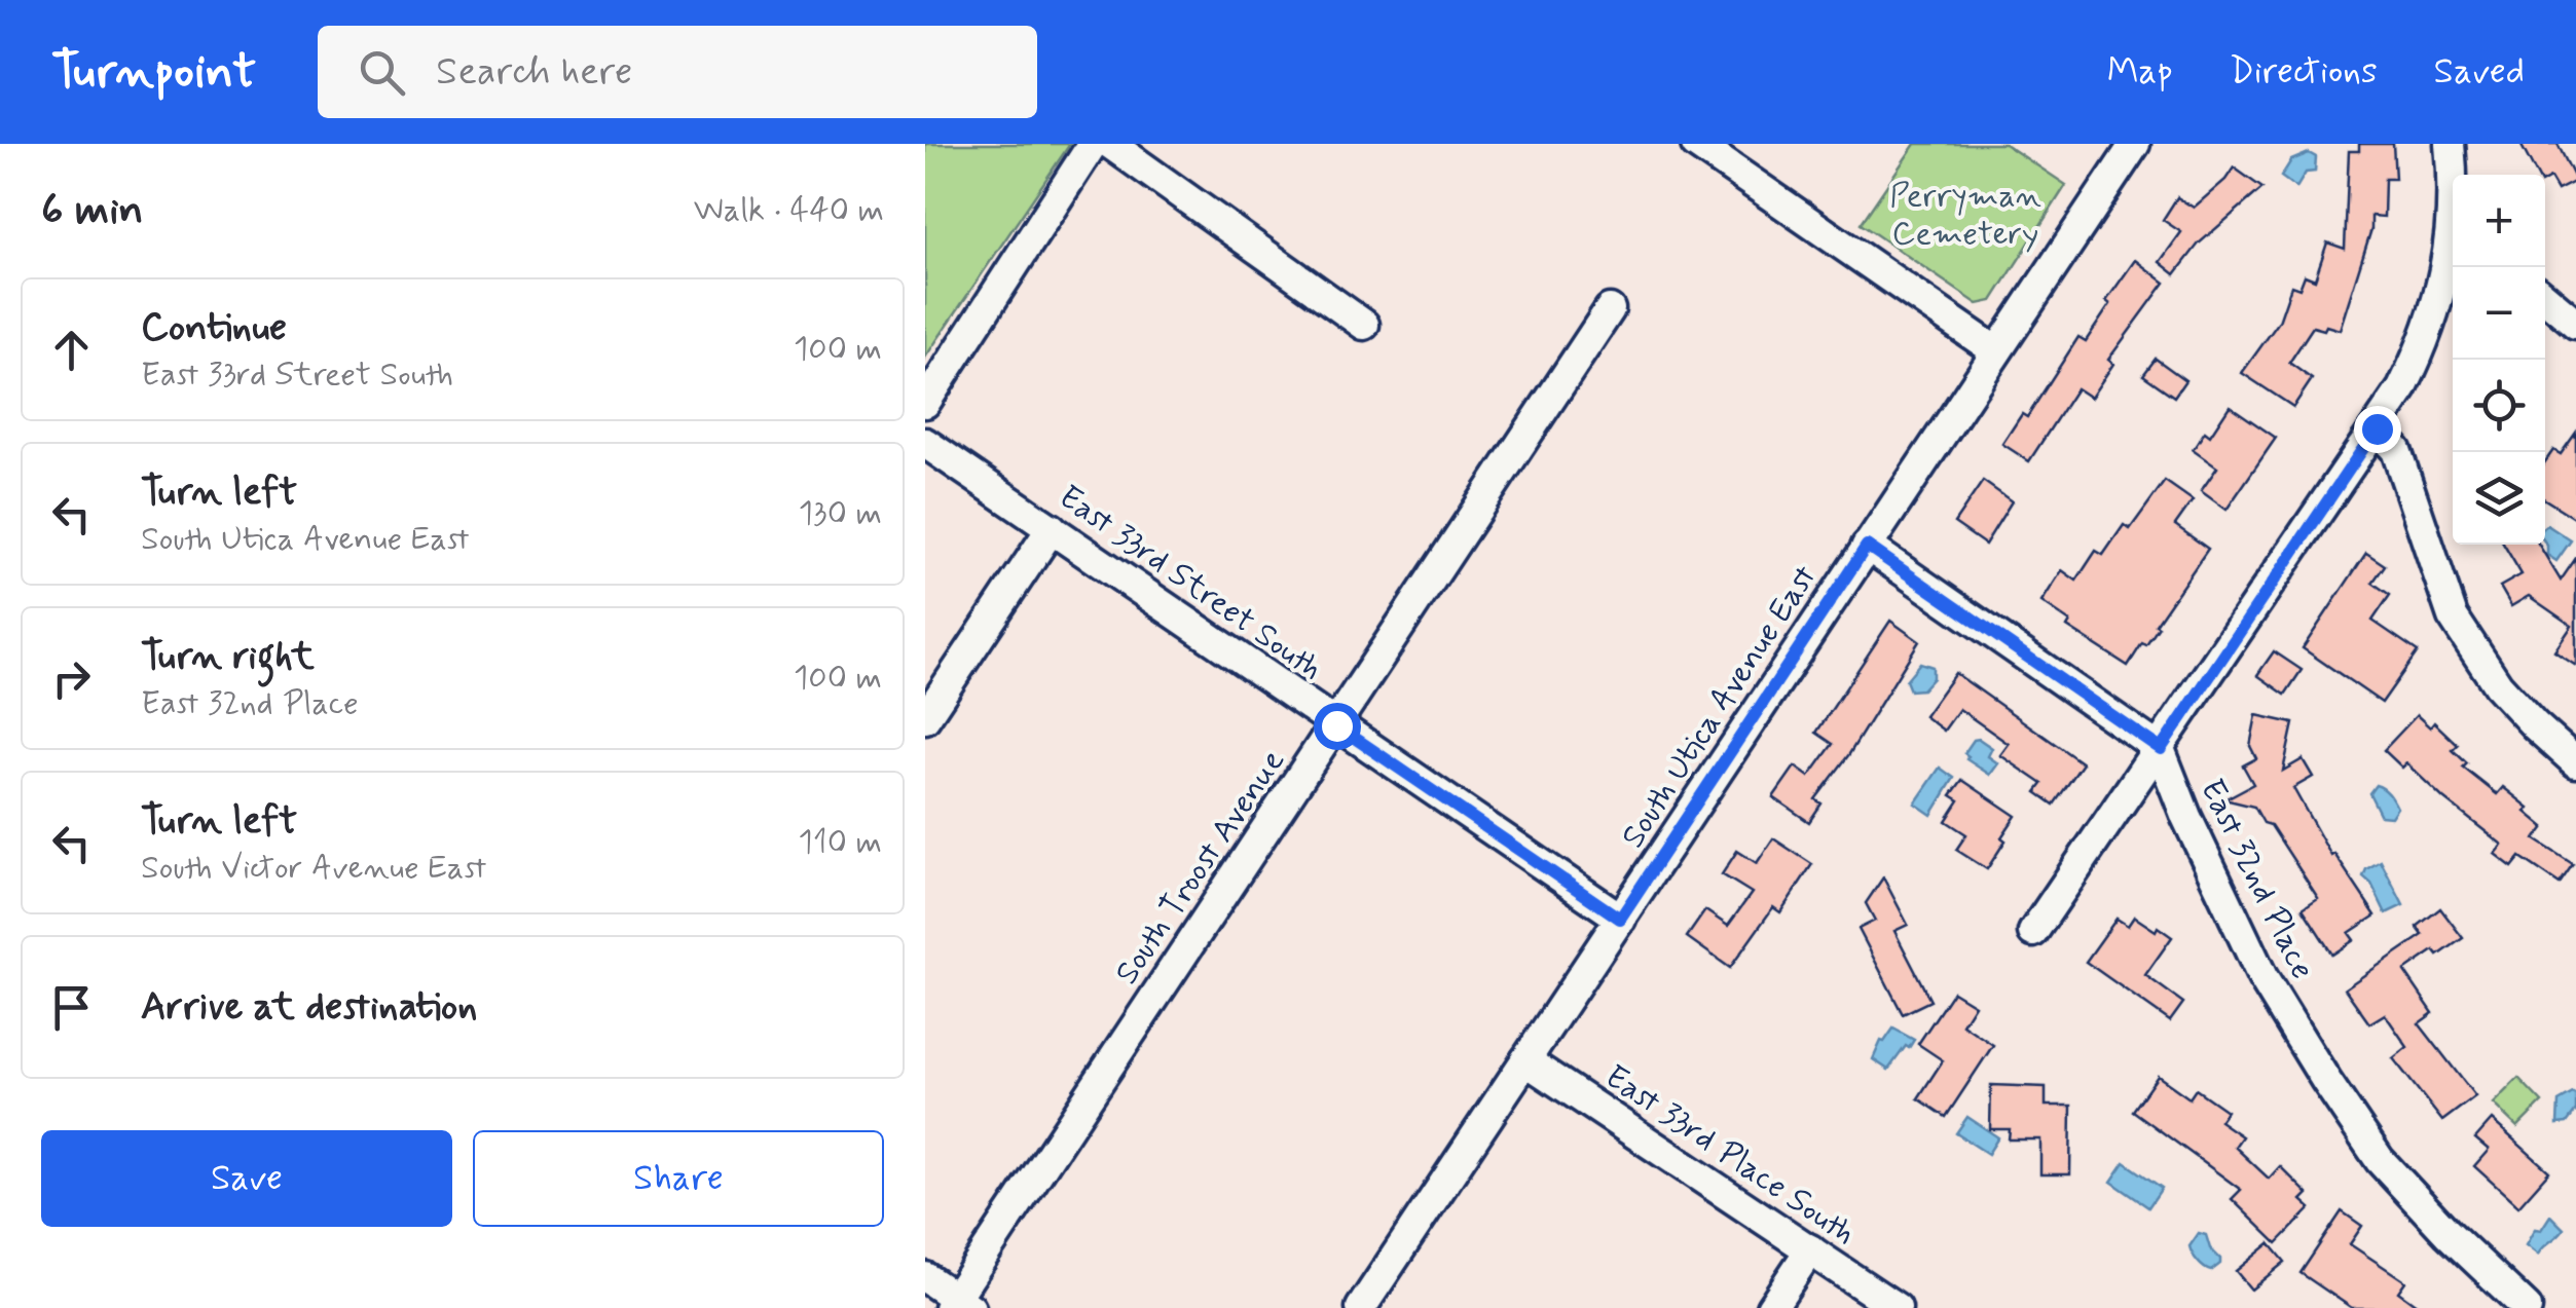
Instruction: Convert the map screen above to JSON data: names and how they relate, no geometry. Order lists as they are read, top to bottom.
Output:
{
  "streets": {
    "street": [
      "East 33rd Street South",
      "South Utica Avenue East",
      "South Troost Avenue",
      "East 32nd Place",
      "East 33rd Place South"
    ]
  },
  "crossings": [
    ["East 33rd Street South", "South Utica Avenue East"],
    ["East 33rd Street South", "South Troost Avenue"],
    ["South Utica Avenue East", "East 33rd Place South"]
  ],
  "parks": ["Perryman Cemetery"],
  "page": {
    "header": "Turnpoint",
    "search": "Search here",
    "nav": ["Map", "Directions", "Saved"],
    "heading": ["6 min", "Walk · 440 m"],
    "map_buttons": ["+", "−"],
    "list": [
      ["Continue", "East 33rd Street South", "100 m"],
      ["Turn left", "South Utica Avenue East", "130 m"],
      ["Turn right", "East 32nd Place", "100 m"],
      ["Turn left", "South Victor Avenue East", "110 m"],
      "Arrive at destination"
    ],
    "buttons": ["Save", "Share"]
  }
}
